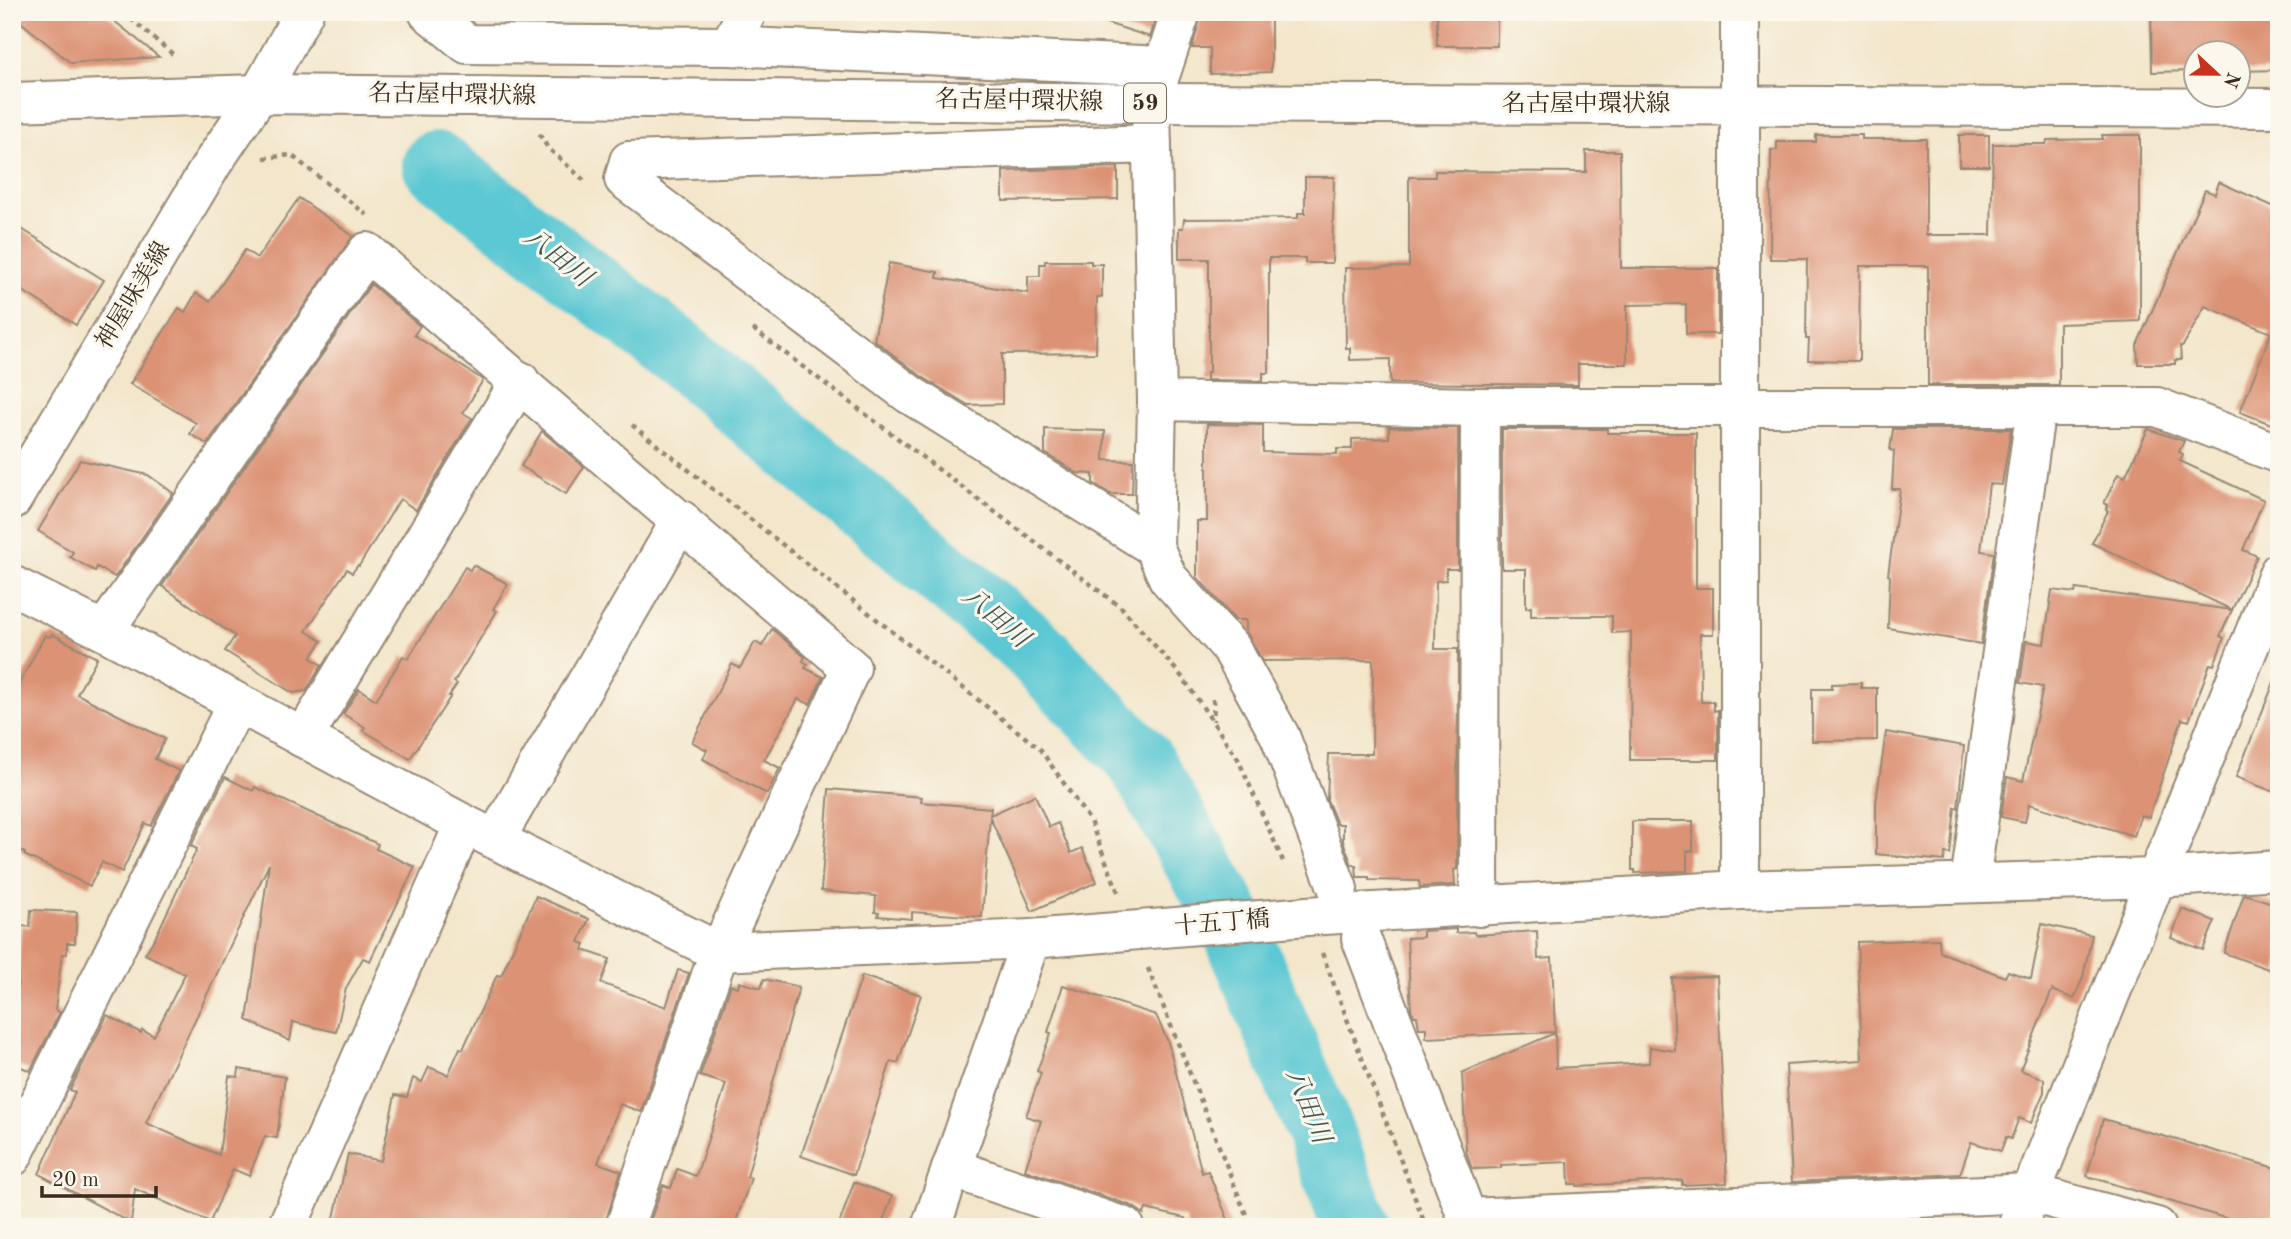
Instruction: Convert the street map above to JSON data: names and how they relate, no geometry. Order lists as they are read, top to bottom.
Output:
{
  "streets": {
    "street": [
      "名古屋中環状線",
      "59",
      "神屋味美線",
      "十五丁橋"
    ]
  },
  "crossings": [
    ["名古屋中環状線", "神屋味美線"]
  ],
  "water": ["八田川"],
  "scale_bar": "20 m",
  "north": "right"
}
